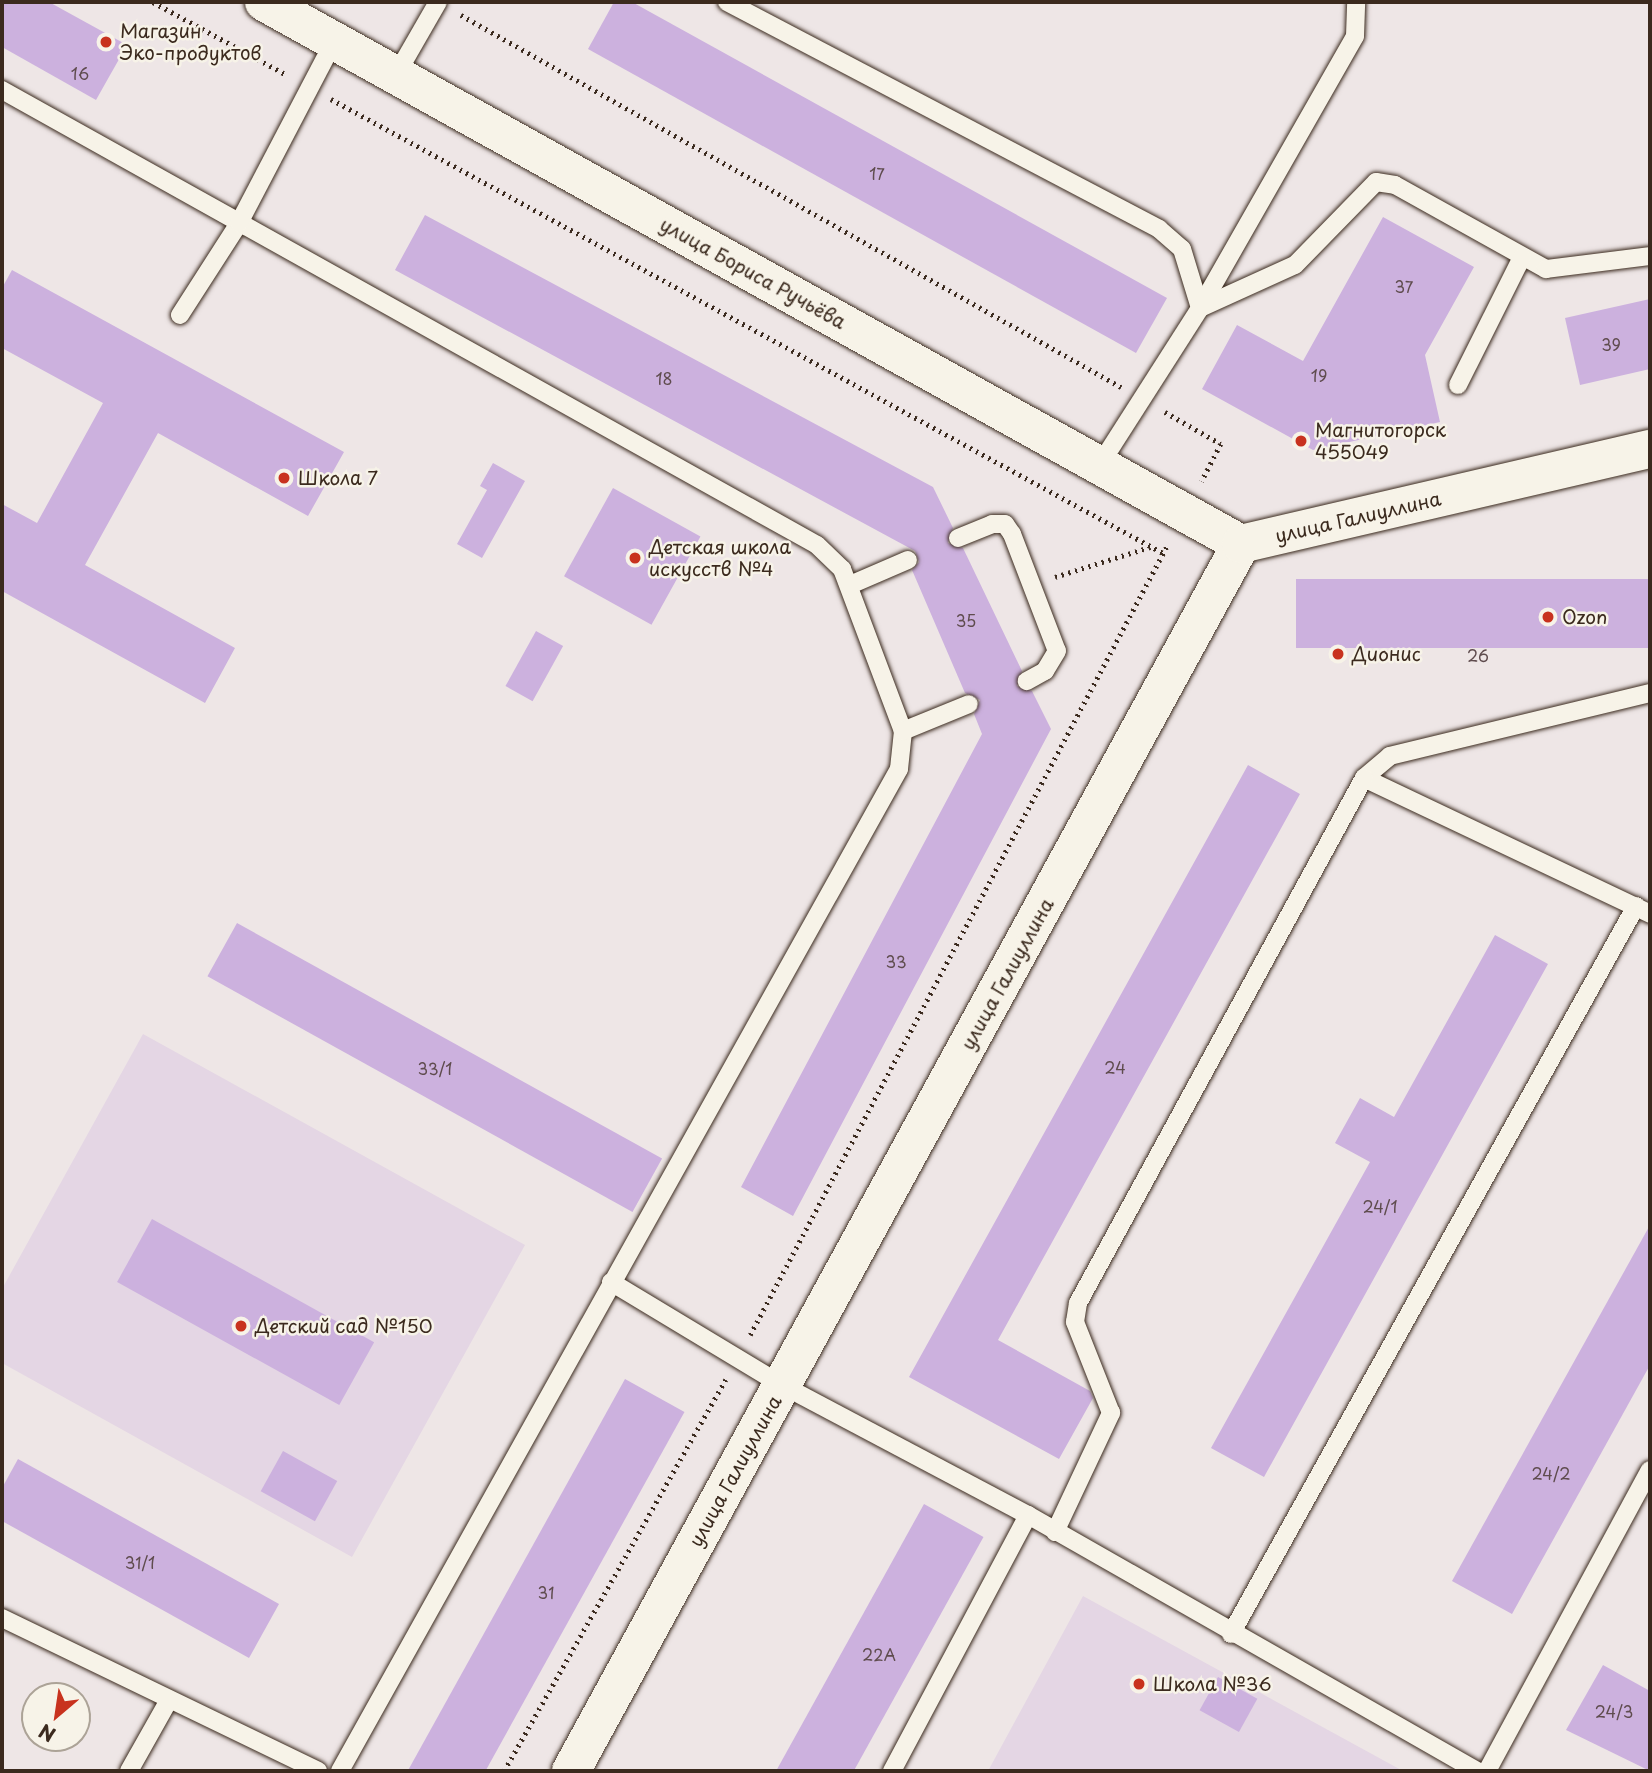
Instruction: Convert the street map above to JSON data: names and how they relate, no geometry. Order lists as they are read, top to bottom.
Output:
{
  "streets": {
    "street": ["улица Бориса Ручьёва", "улица Галиуллина"]
  },
  "crossings": [
    ["улица Бориса Ручьёва", "улица Галиуллина"]
  ],
  "places": [
    "Магазин Эко-продуктов",
    "Магнитогорск 455049",
    "Школа 7",
    "Детская школа искусств №4",
    "Ozon",
    "Дионис",
    "Детский сад №150",
    "Школа №36"
  ],
  "house_numbers": [
    "16",
    "17",
    "37",
    "39",
    "19",
    "18",
    "35",
    "26",
    "33",
    "24",
    "33/1",
    "24/1",
    "24/2",
    "31/1",
    "31",
    "22А",
    "24/3"
  ],
  "north": "bottom left"
}
